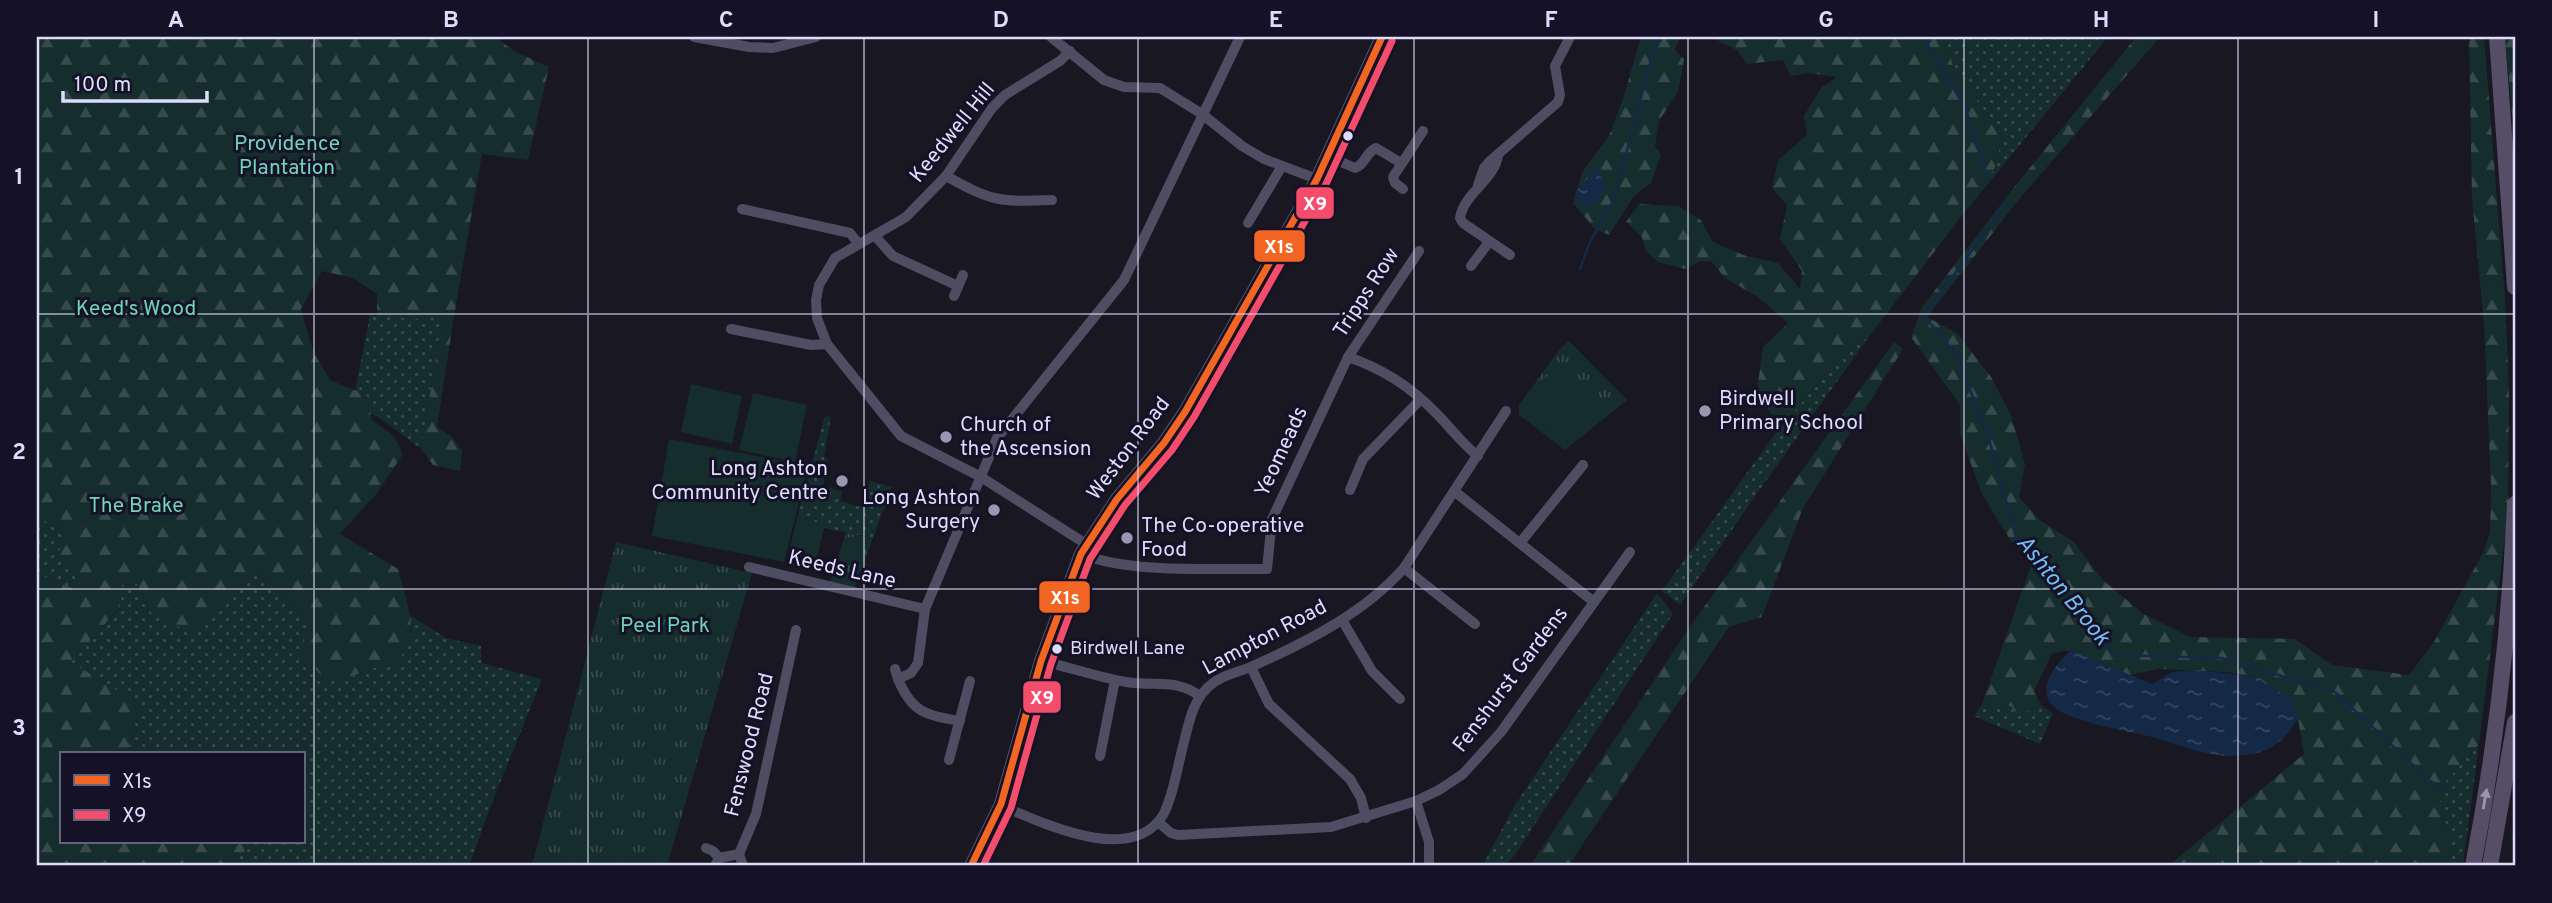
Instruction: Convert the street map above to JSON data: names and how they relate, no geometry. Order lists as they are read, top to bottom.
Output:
{
  "streets": {
    "street": [
      "Keedwell Hill",
      "Tripps Row",
      "Weston Road",
      "Yeomeads",
      "Keeds Lane",
      "Lampton Road",
      "Fenshurst Gardens",
      "Fenswood Road"
    ]
  },
  "crossings": [
    ["Keedwell Hill", "Weston Road"],
    ["Keedwell Hill", "Yeomeads"],
    ["Tripps Row", "Yeomeads"],
    ["Lampton Road", "Fenshurst Gardens"]
  ],
  "water": ["Ashton Brook"],
  "parks": [
    "Providence Plantation",
    "Keed's Wood",
    "The Brake",
    "Peel Park"
  ],
  "places": [
    "Birdwell Primary School",
    "Church of the Ascension",
    "Long Ashton Community Centre",
    "Long Ashton Surgery",
    "The Co-operative Food",
    "Birdwell Lane"
  ],
  "lines": ["transit line X1s", "transit line X9"],
  "legend": ["X1s", "X9"],
  "scale_bar": "100 m",
  "grid": {
    "columns": [
      "A",
      "B",
      "C",
      "D",
      "E",
      "F",
      "G",
      "H",
      "I"
    ],
    "rows": ["1", "2", "3"]
  }
}
